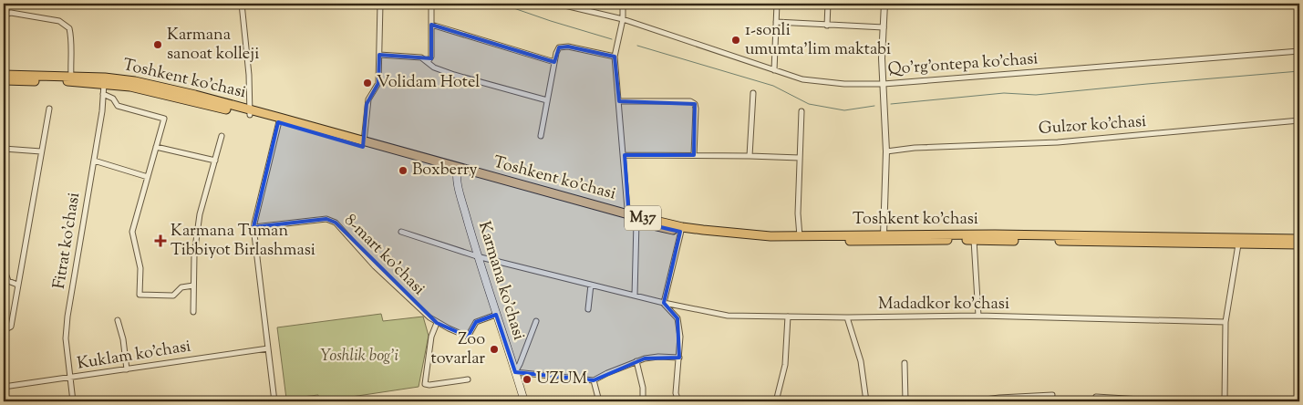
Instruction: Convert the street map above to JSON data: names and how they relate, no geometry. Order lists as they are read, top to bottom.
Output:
{
  "streets": {
    "highway": ["Toshkent ko'chasi", "M37"],
    "main road": ["Karmana ko'chasi"],
    "street": [
      "Qo'rg'ontepa ko'chasi",
      "Gulzor ko'chasi",
      "Fitrat ko'chasi",
      "8-mart ko'chasi",
      "Madadkor ko'chasi",
      "Kuklam ko'chasi"
    ]
  },
  "crossings": [
    ["Toshkent ko'chasi", "Fitrat ko'chasi"],
    ["Toshkent ko'chasi", "Karmana ko'chasi"],
    ["Fitrat ko'chasi", "Kuklam ko'chasi"],
    ["8-mart ko'chasi", "Karmana ko'chasi"],
    ["Karmana ko'chasi", "Madadkor ko'chasi"]
  ],
  "parks": ["Yoshlik bog'i"],
  "places": {
    "other": [
      "1-sonli umumta'lim maktabi",
      "Karmana sanoat kolleji",
      "Volidam Hotel",
      "Boxberry",
      "Zoo tovarlar",
      "UZUM"
    ],
    "health": ["Karmana Tuman Tibbiyot Birlashmasi"]
  }
}
